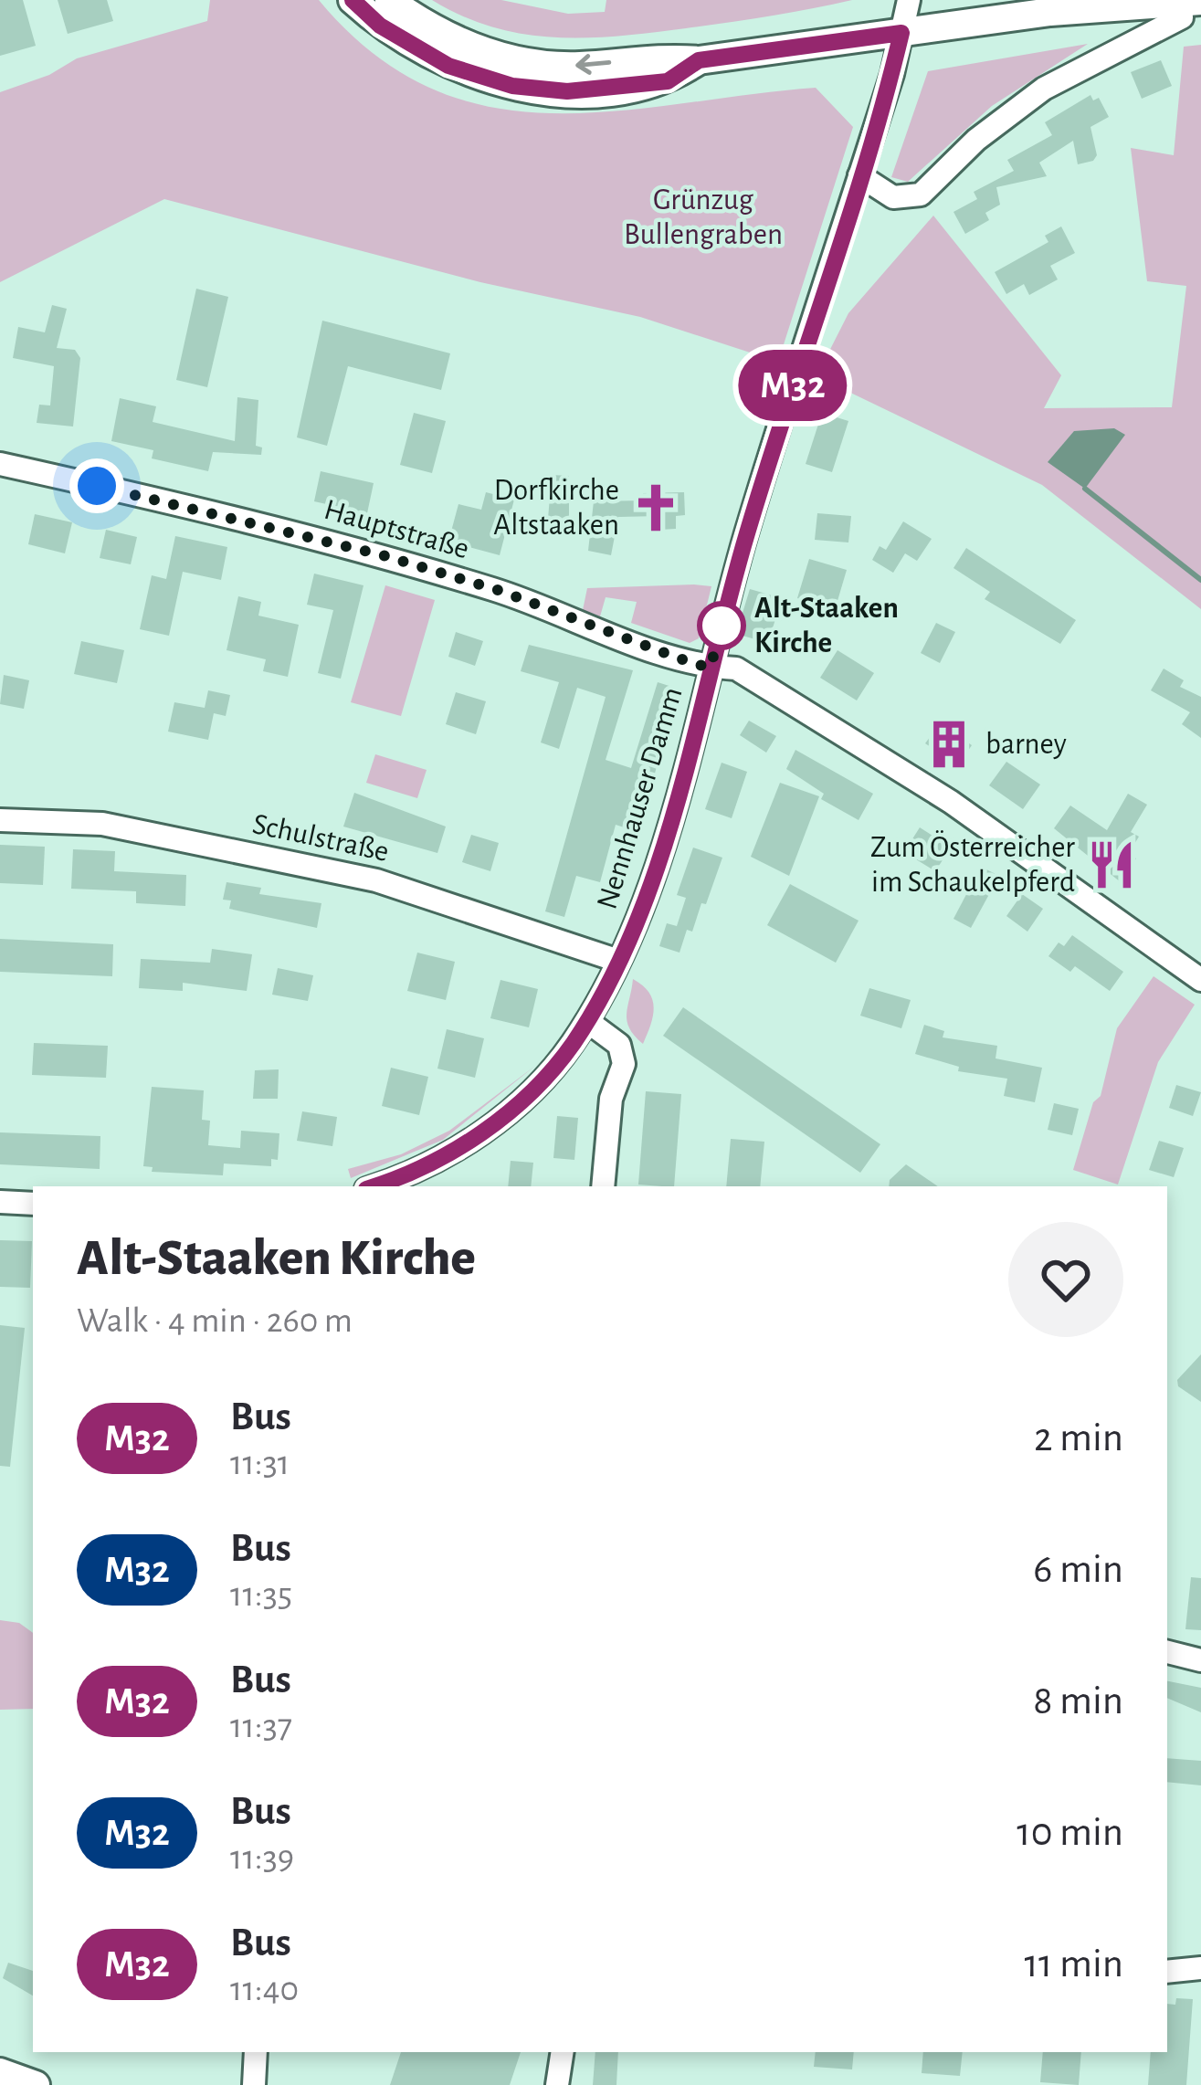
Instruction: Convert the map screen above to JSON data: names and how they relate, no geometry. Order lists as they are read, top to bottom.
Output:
{
  "streets": {
    "street": ["Hauptstraße", "Nennhauser Damm", "Schulstraße"]
  },
  "crossings": [
    ["Hauptstraße", "Nennhauser Damm"],
    ["Nennhauser Damm", "Schulstraße"]
  ],
  "parks": ["Grünzug Bullengraben"],
  "places": {
    "church": ["Dorfkirche Altstaaken"],
    "other": ["Alt-Staaken Kirche"],
    "building": ["barney"],
    "restaurant": ["Zum Österreicher im Schaukelpferd"]
  },
  "lines": ["bus line M32"],
  "page": {
    "on_map": "M32",
    "heading": ["Alt-Staaken Kirche", "Walk · 4 min · 260 m"],
    "list": [
      {
        "mark": "M32",
        "name": "Bus",
        "note": "11:31",
        "value": "2 min"
      },
      {
        "mark": "M32",
        "name": "Bus",
        "note": "11:35",
        "value": "6 min"
      },
      {
        "mark": "M32",
        "name": "Bus",
        "note": "11:37",
        "value": "8 min"
      },
      {
        "mark": "M32",
        "name": "Bus",
        "note": "11:39",
        "value": "10 min"
      },
      {
        "mark": "M32",
        "name": "Bus",
        "note": "11:40",
        "value": "11 min"
      }
    ]
  }
}
